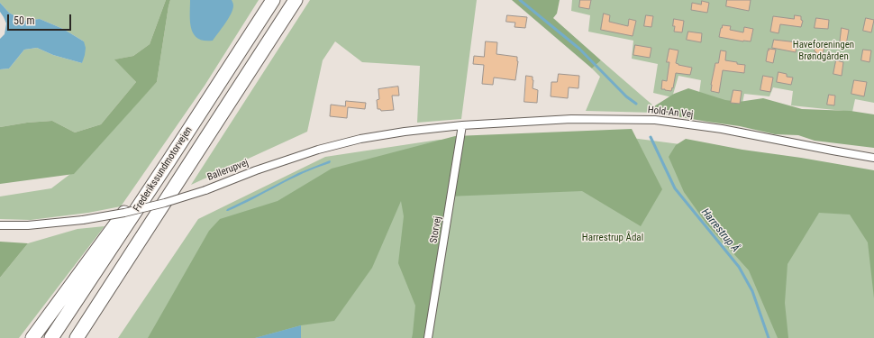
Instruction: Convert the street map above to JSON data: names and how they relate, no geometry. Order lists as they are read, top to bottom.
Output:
{
  "streets": {
    "highway": ["Frederikssundmotorvejen"],
    "street": ["Hold-An Vej", "Ballerupvej", "Storvej"]
  },
  "crossings": [
    ["Hold-An Vej", "Ballerupvej"],
    ["Hold-An Vej", "Storvej"],
    ["Ballerupvej", "Storvej"]
  ],
  "water": ["Harrestrup Å"],
  "parks": ["Haveforeningen Brøndgården", "Harrestrup Ådal"],
  "scale_bar": "50 m"
}
